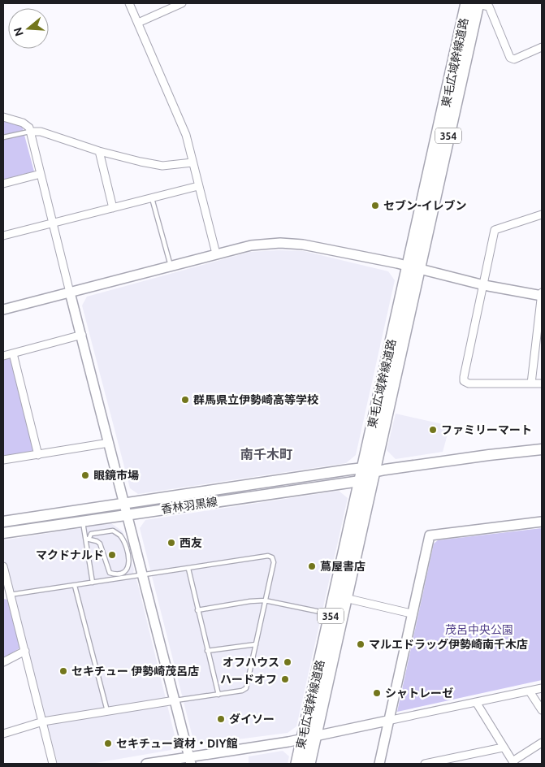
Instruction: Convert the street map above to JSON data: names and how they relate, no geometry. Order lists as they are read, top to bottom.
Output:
{
  "streets": {
    "highway": ["東毛広域幹線道路", "354"],
    "main road": ["香林羽黒線"]
  },
  "crossings": [
    ["東毛広域幹線道路", "香林羽黒線"]
  ],
  "districts": ["南千木町"],
  "parks": ["茂呂中央公園"],
  "places": [
    "セブン-イレブン",
    "群馬県立伊勢崎高等学校",
    "ファミリーマート",
    "眼鏡市場",
    "西友",
    "マクドナルド",
    "蔦屋書店",
    "マルエドラッグ伊勢崎南千木店",
    "オフハウス",
    "セキチュー 伊勢崎茂呂店",
    "ハードオフ",
    "シャトレーゼ",
    "ダイソー",
    "セキチュー資材・DIY館"
  ],
  "north": "left"
}
